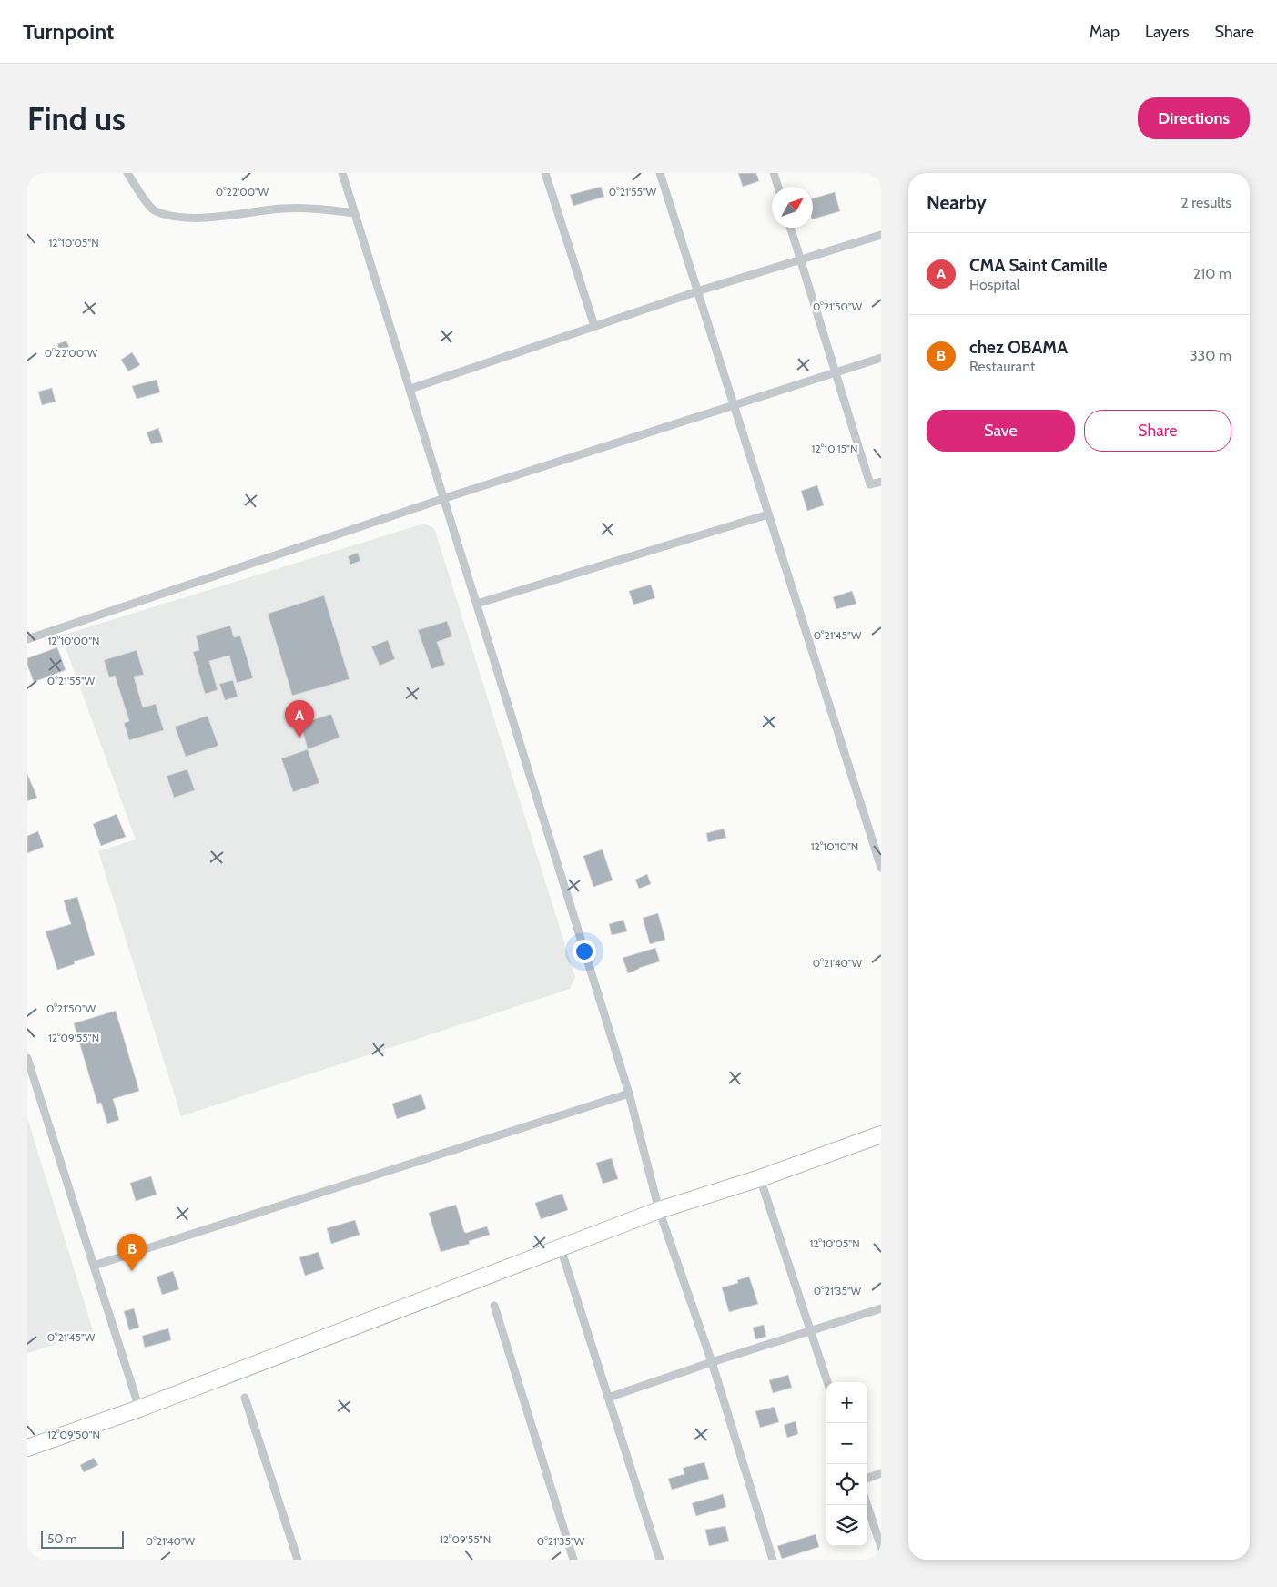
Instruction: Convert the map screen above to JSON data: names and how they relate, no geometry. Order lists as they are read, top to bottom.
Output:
{
  "scale_bar": "50 m",
  "north": "top right",
  "page": {
    "header": "Turnpoint",
    "nav": ["Map", "Layers", "Share"],
    "buttons": [
      "Directions",
      ["Save", "Share"]
    ],
    "title": "Find us",
    "heading": ["Nearby", "2 results"],
    "list": [
      {
        "mark": "A",
        "name": "CMA Saint Camille",
        "note": "Hospital",
        "value": "210 m"
      },
      {
        "mark": "B",
        "name": "chez OBAMA",
        "note": "Restaurant",
        "value": "330 m"
      }
    ],
    "pins": ["A", "B"],
    "map_buttons": ["+", "−"],
    "scale": "50 m"
  },
  "coordinates": [
    "0°21'55\"W",
    "0°22'00\"W",
    "12°10'05\"N",
    "0°21'50\"W",
    "12°10'15\"N",
    "0°21'45\"W",
    "12°10'00\"N",
    "12°10'10\"N",
    "0°21'40\"W",
    "12°09'55\"N",
    "0°21'35\"W",
    "12°09'50\"N"
  ]
}
